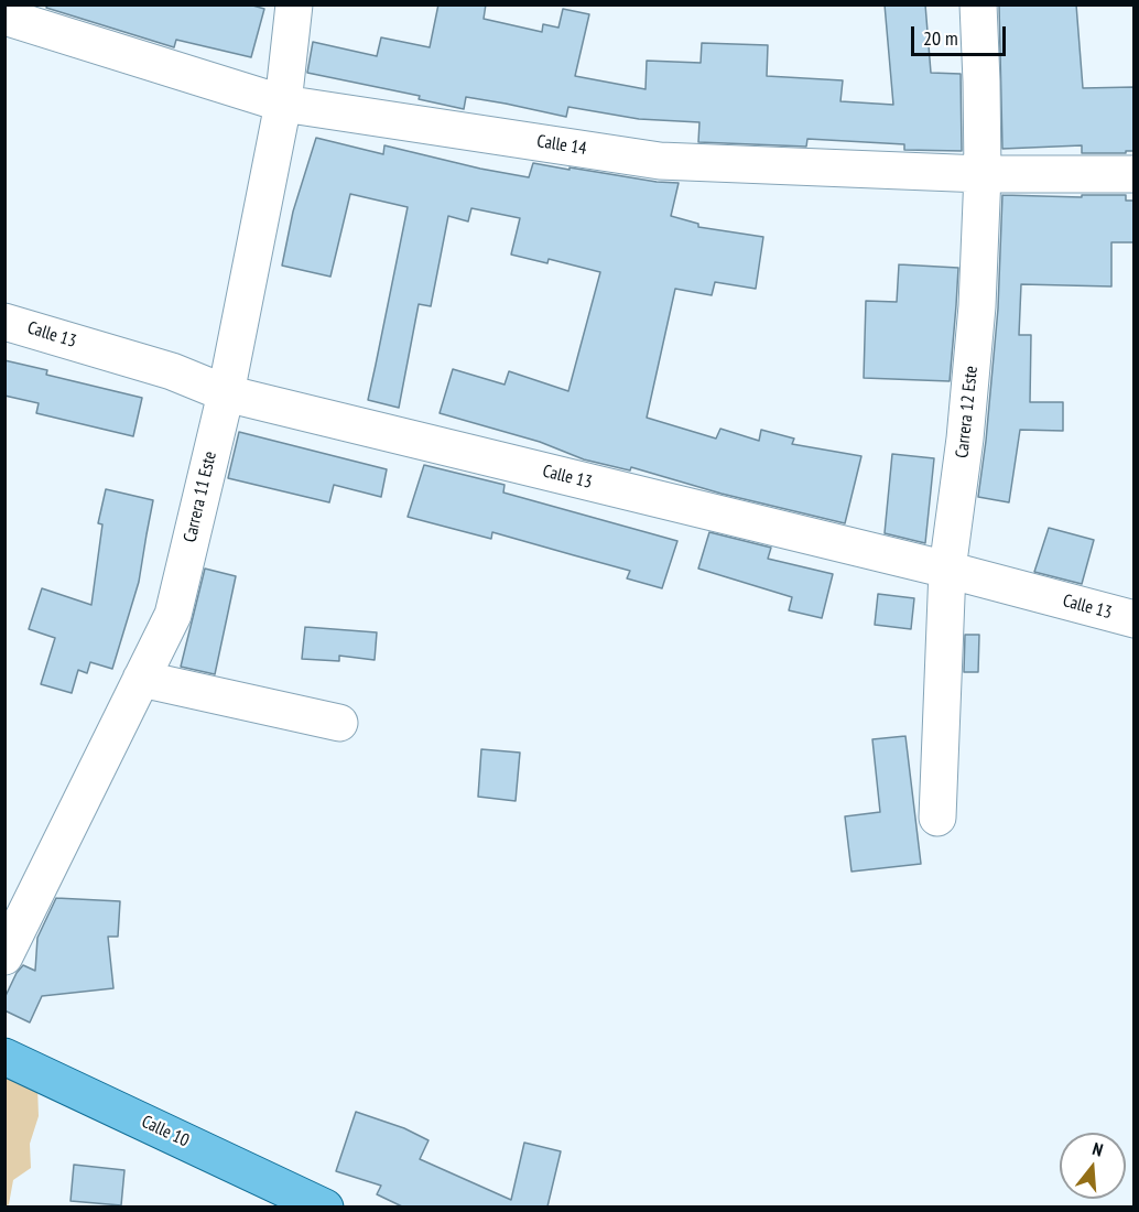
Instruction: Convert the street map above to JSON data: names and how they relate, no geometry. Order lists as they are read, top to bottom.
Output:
{
  "streets": {
    "main road": ["Calle 10"],
    "street": [
      "Calle 14",
      "Calle 13",
      "Carrera 12 Este",
      "Carrera 11 Este"
    ]
  },
  "crossings": [
    ["Calle 14", "Carrera 12 Este"],
    ["Calle 14", "Carrera 11 Este"],
    ["Calle 13", "Carrera 12 Este"],
    ["Calle 13", "Carrera 11 Este"]
  ],
  "scale_bar": "20 m",
  "north": "top"
}
